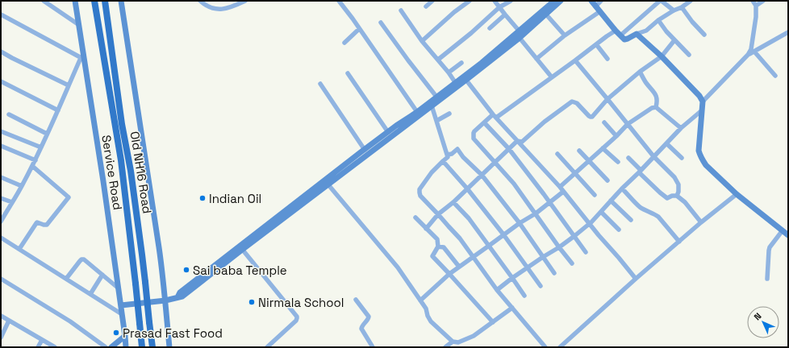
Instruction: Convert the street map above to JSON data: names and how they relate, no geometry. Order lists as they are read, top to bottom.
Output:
{
  "streets": {
    "main road": ["Old NH16 Road"],
    "street": ["Service Road"]
  },
  "places": [
    "Indian Oil",
    "Sai baba Temple",
    "Nirmala School",
    "Prasad Fast Food"
  ],
  "north": "top left"
}
